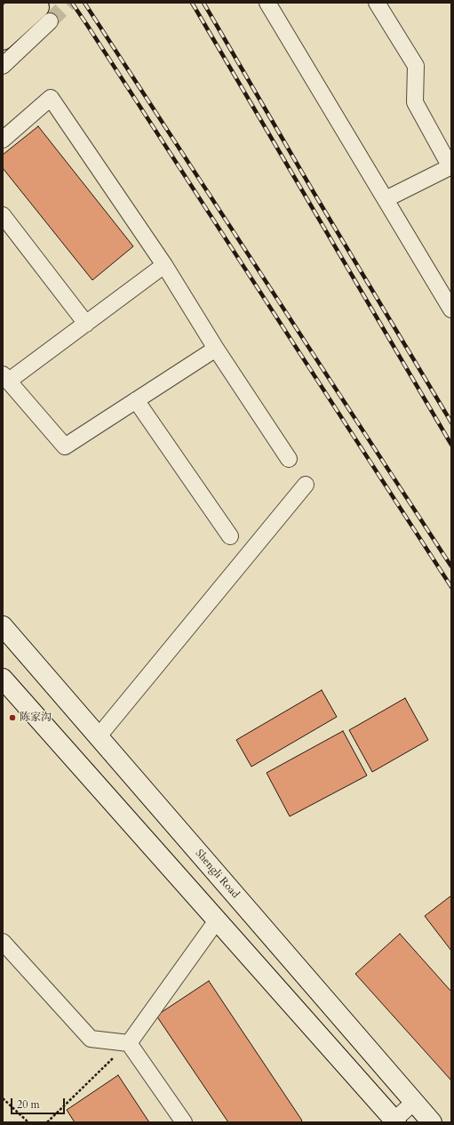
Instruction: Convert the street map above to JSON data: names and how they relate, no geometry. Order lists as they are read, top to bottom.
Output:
{
  "streets": {
    "main road": ["Shengli Road"]
  },
  "places": ["陈家沟"],
  "scale_bar": "20 m"
}
